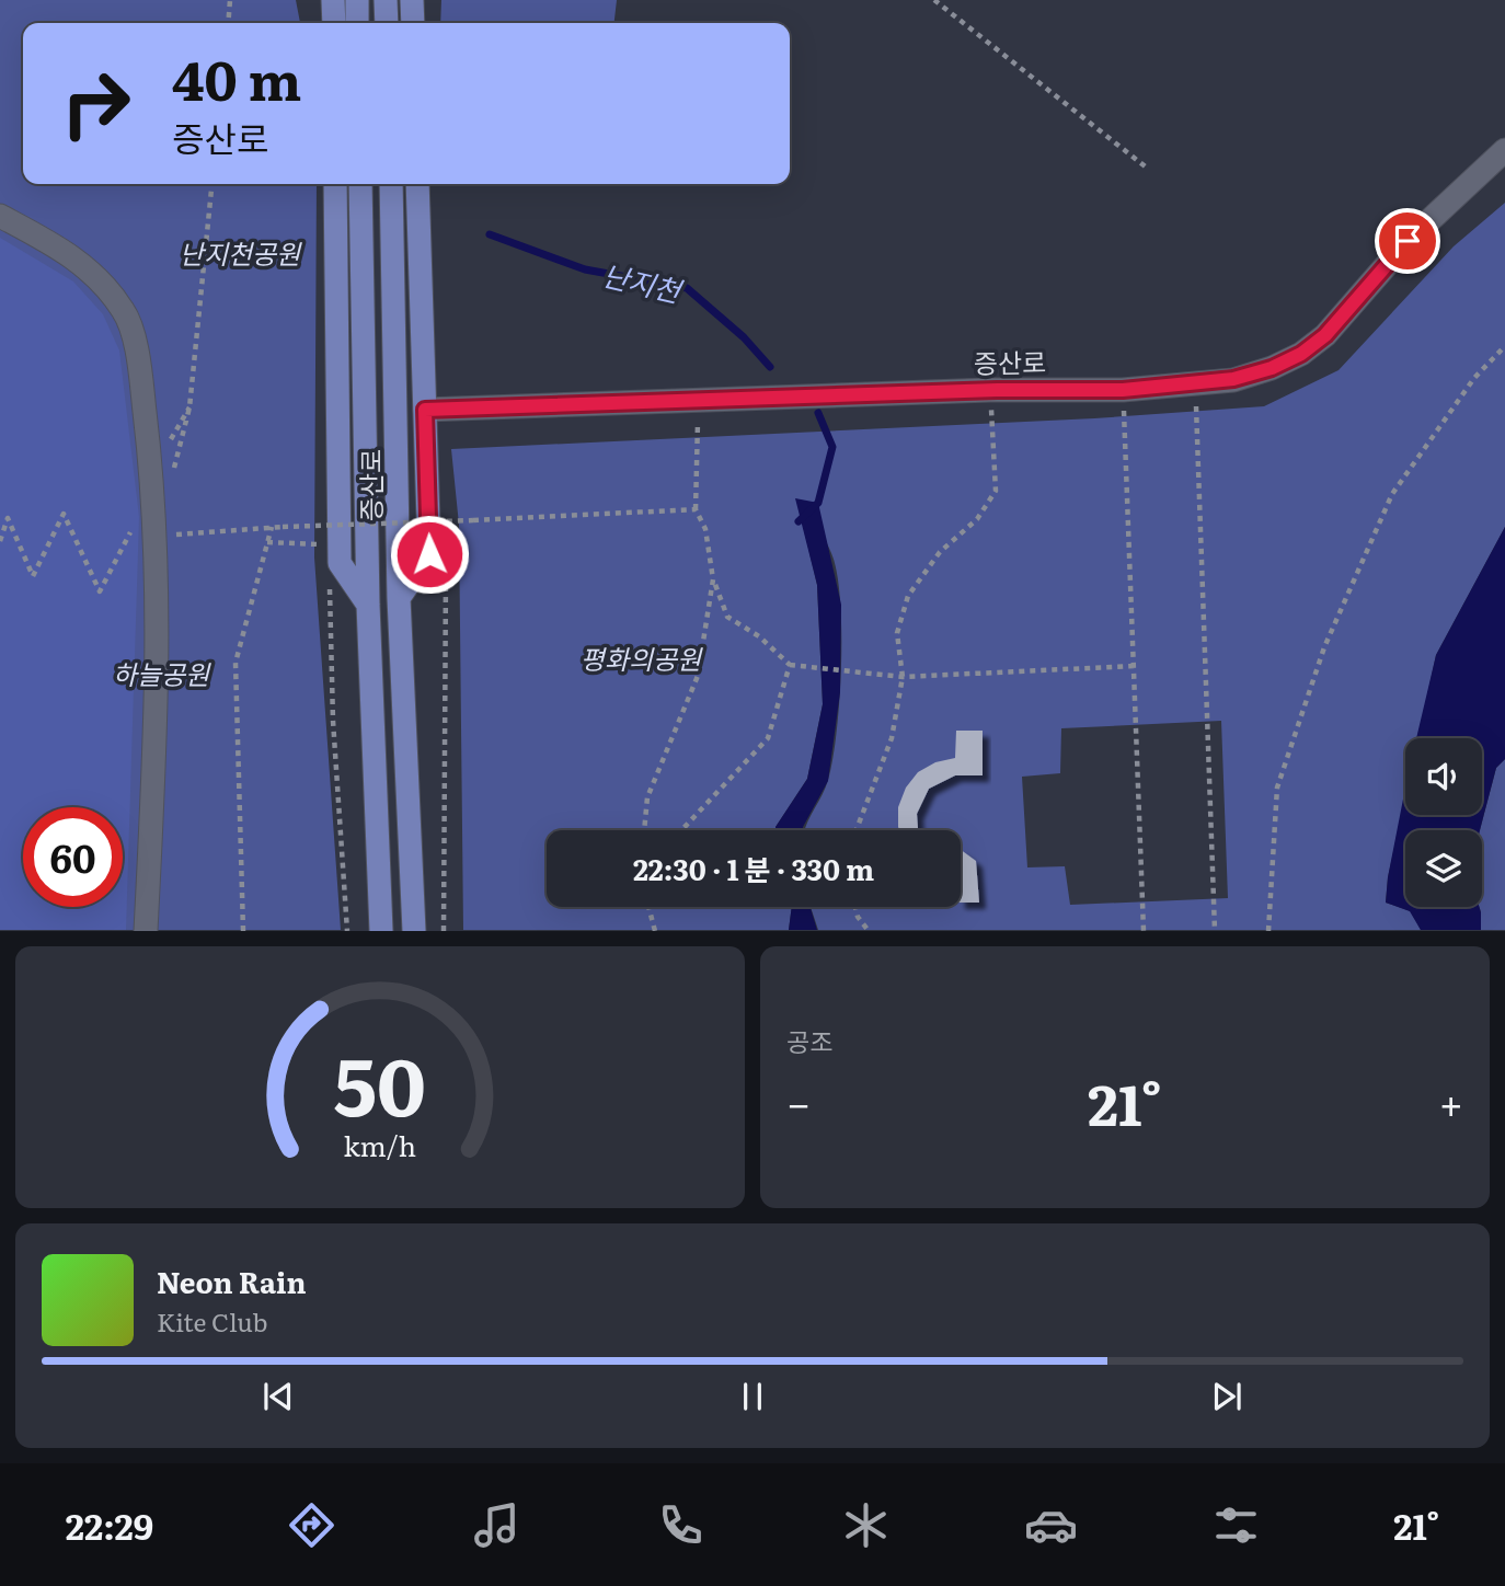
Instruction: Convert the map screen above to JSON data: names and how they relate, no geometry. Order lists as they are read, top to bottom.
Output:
{
  "streets": {
    "main road": ["증산로"]
  },
  "water": ["난지천"],
  "parks": ["난지천공원", "평화의공원", "하늘공원"],
  "page": {
    "turn": ["40 m", "증산로"],
    "limit": "60",
    "trip": "22:30 · 1 분 · 330 m",
    "tile": "공조",
    "heat": ["−", "21°", "+"],
    "song": ["Neon Rain", "Kite Club"],
    "tabs": ["22:29", "21°"],
    "gauge": ["50", "km/h"]
  }
}
